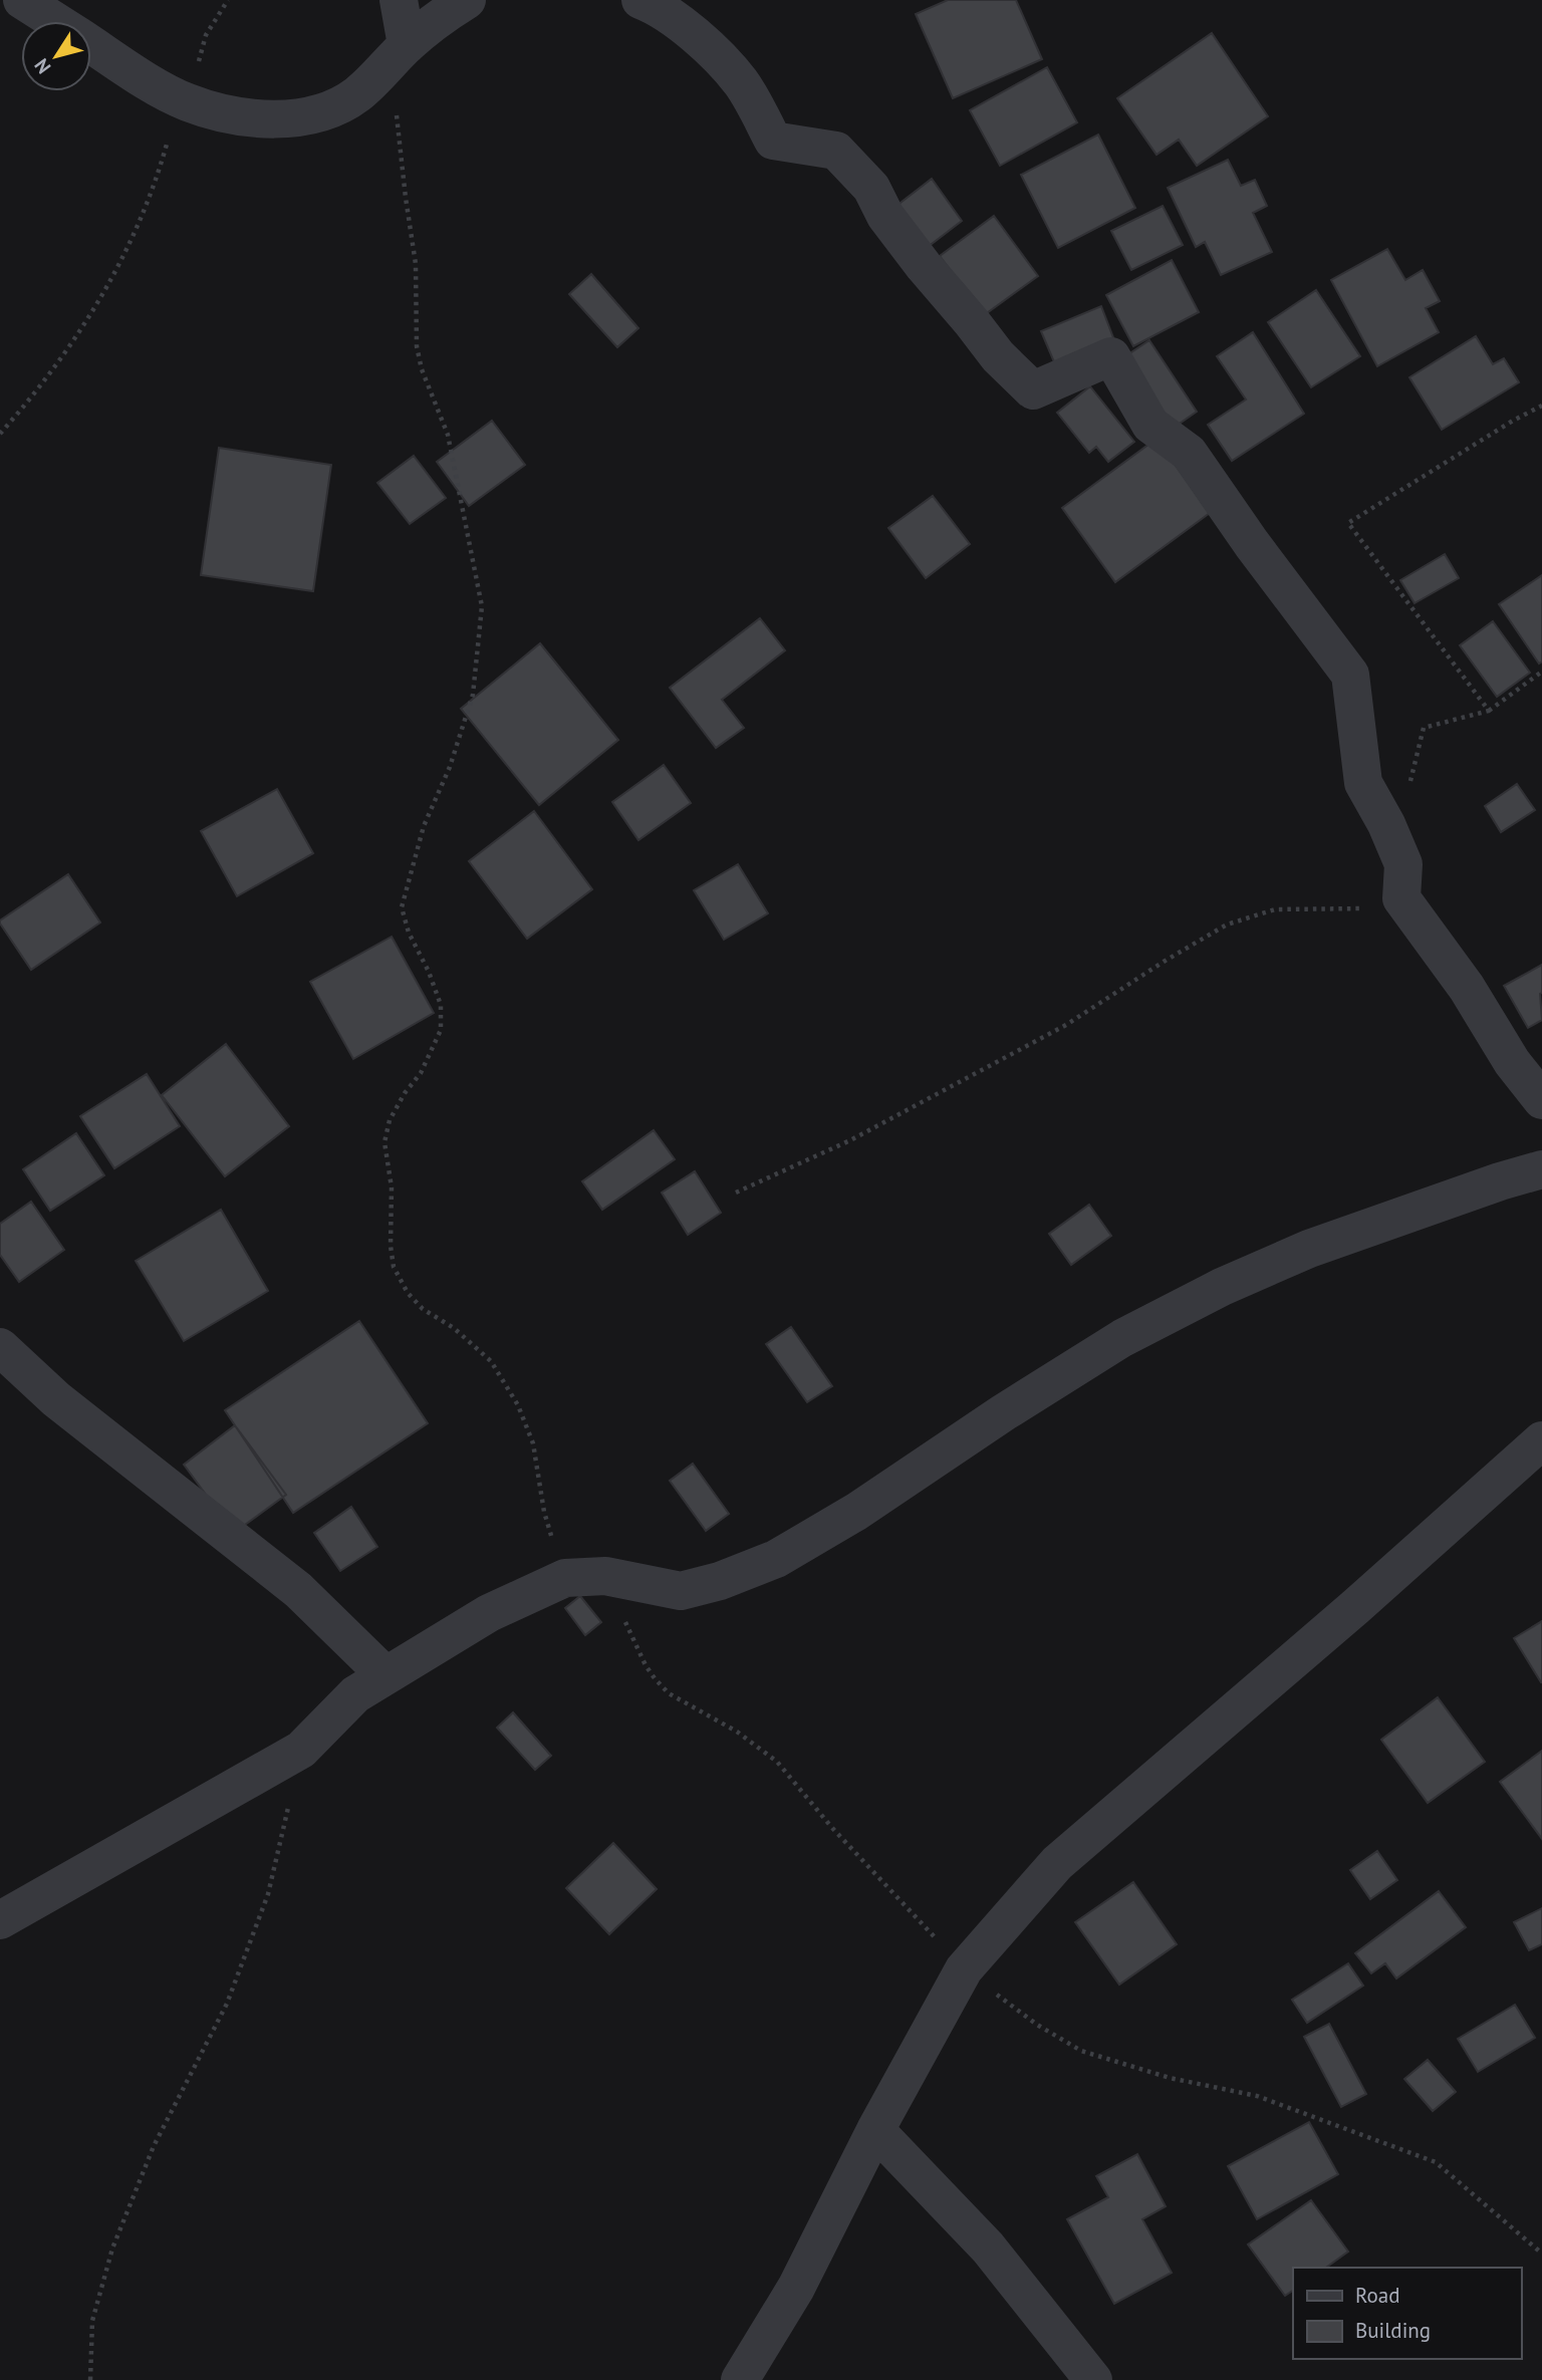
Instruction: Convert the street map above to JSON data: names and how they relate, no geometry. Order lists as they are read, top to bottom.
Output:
{
  "legend": ["Road", "Building"],
  "north": "bottom left"
}
